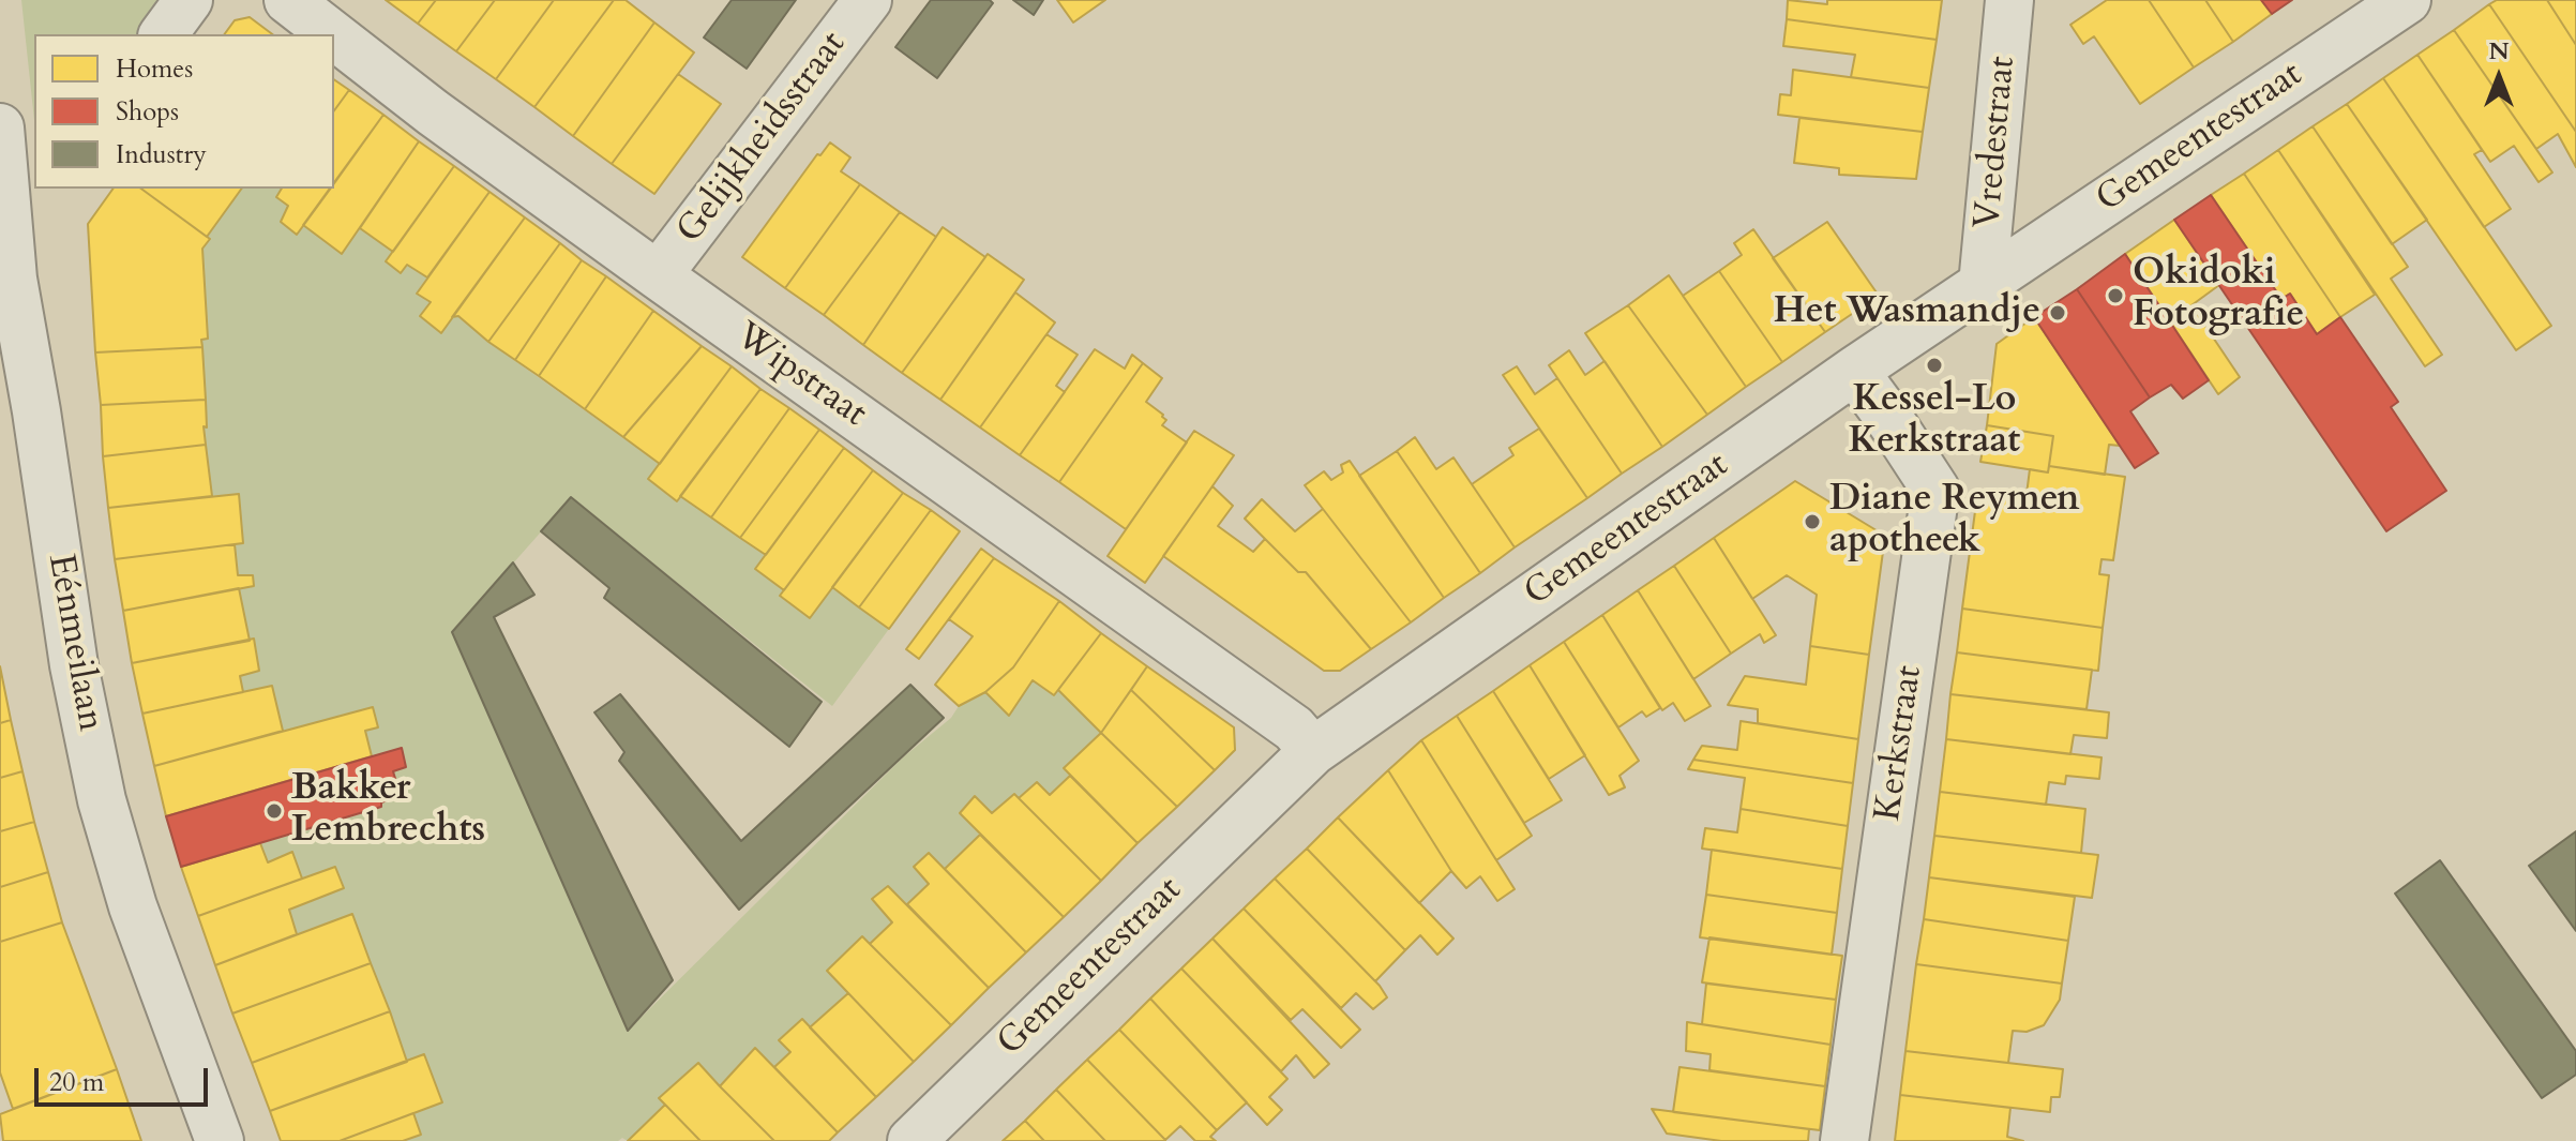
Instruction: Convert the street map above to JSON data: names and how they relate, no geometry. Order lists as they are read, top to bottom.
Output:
{
  "streets": {
    "street": [
      "Gelijkheidsstraat",
      "Gemeentestraat",
      "Vredestraat",
      "Wipstraat",
      "Eénmeilaan",
      "Kerkstraat"
    ]
  },
  "crossings": [
    ["Gelijkheidsstraat", "Wipstraat"],
    ["Gemeentestraat", "Vredestraat"],
    ["Gemeentestraat", "Wipstraat"],
    ["Gemeentestraat", "Kerkstraat"]
  ],
  "places": [
    "Okidoki Fotografie",
    "Het Wasmandje",
    "Kessel-Lo Kerkstraat",
    "Diane Reymen apotheek",
    "Bakker Lembrechts"
  ],
  "legend": ["Homes", "Shops", "Industry"],
  "scale_bar": "20 m",
  "north": "top"
}
